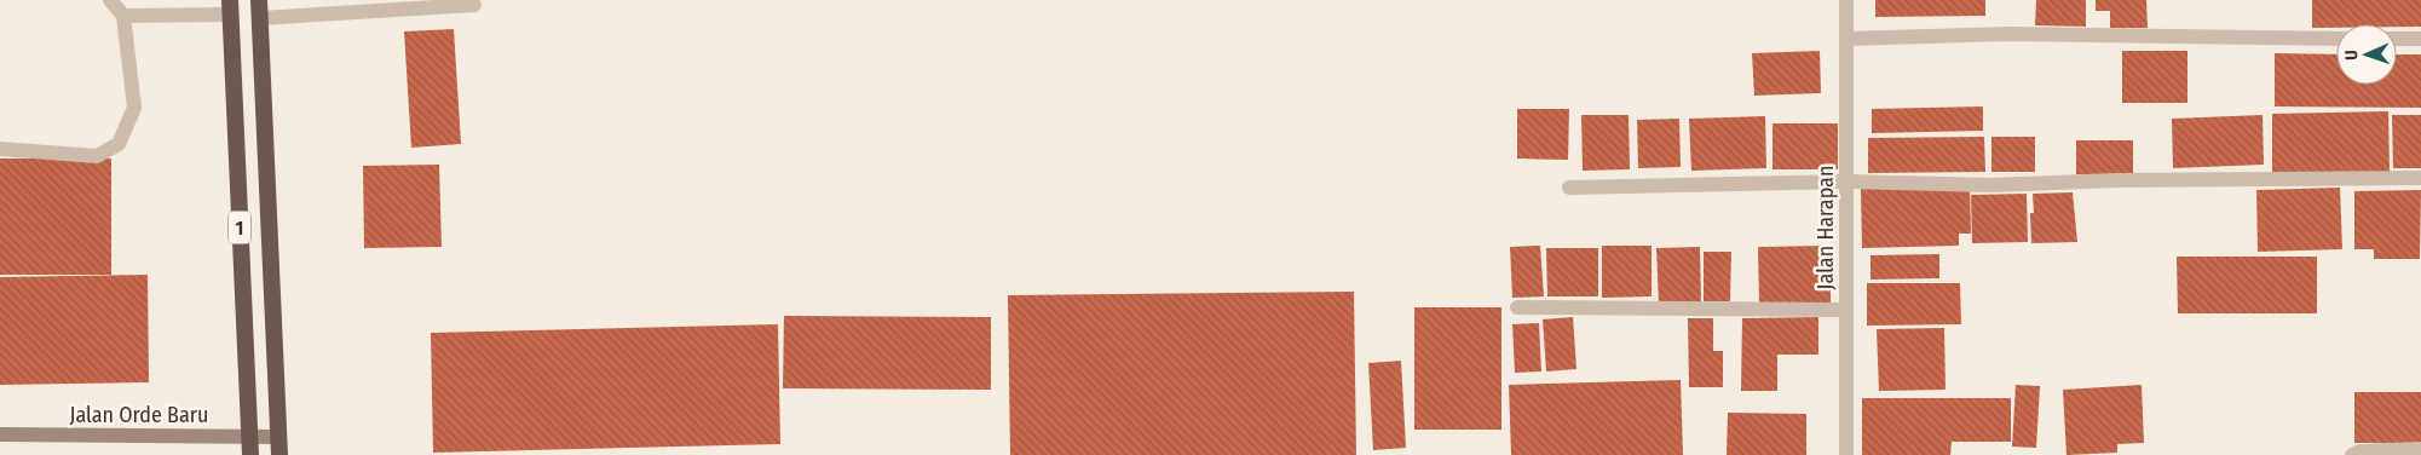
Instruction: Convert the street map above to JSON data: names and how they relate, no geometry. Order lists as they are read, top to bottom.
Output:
{
  "streets": {
    "highway": ["1"],
    "main road": ["Jalan Orde Baru"],
    "street": ["Jalan Harapan"]
  },
  "crossings": [
    ["1", "Jalan Orde Baru"]
  ],
  "north": "left"
}
